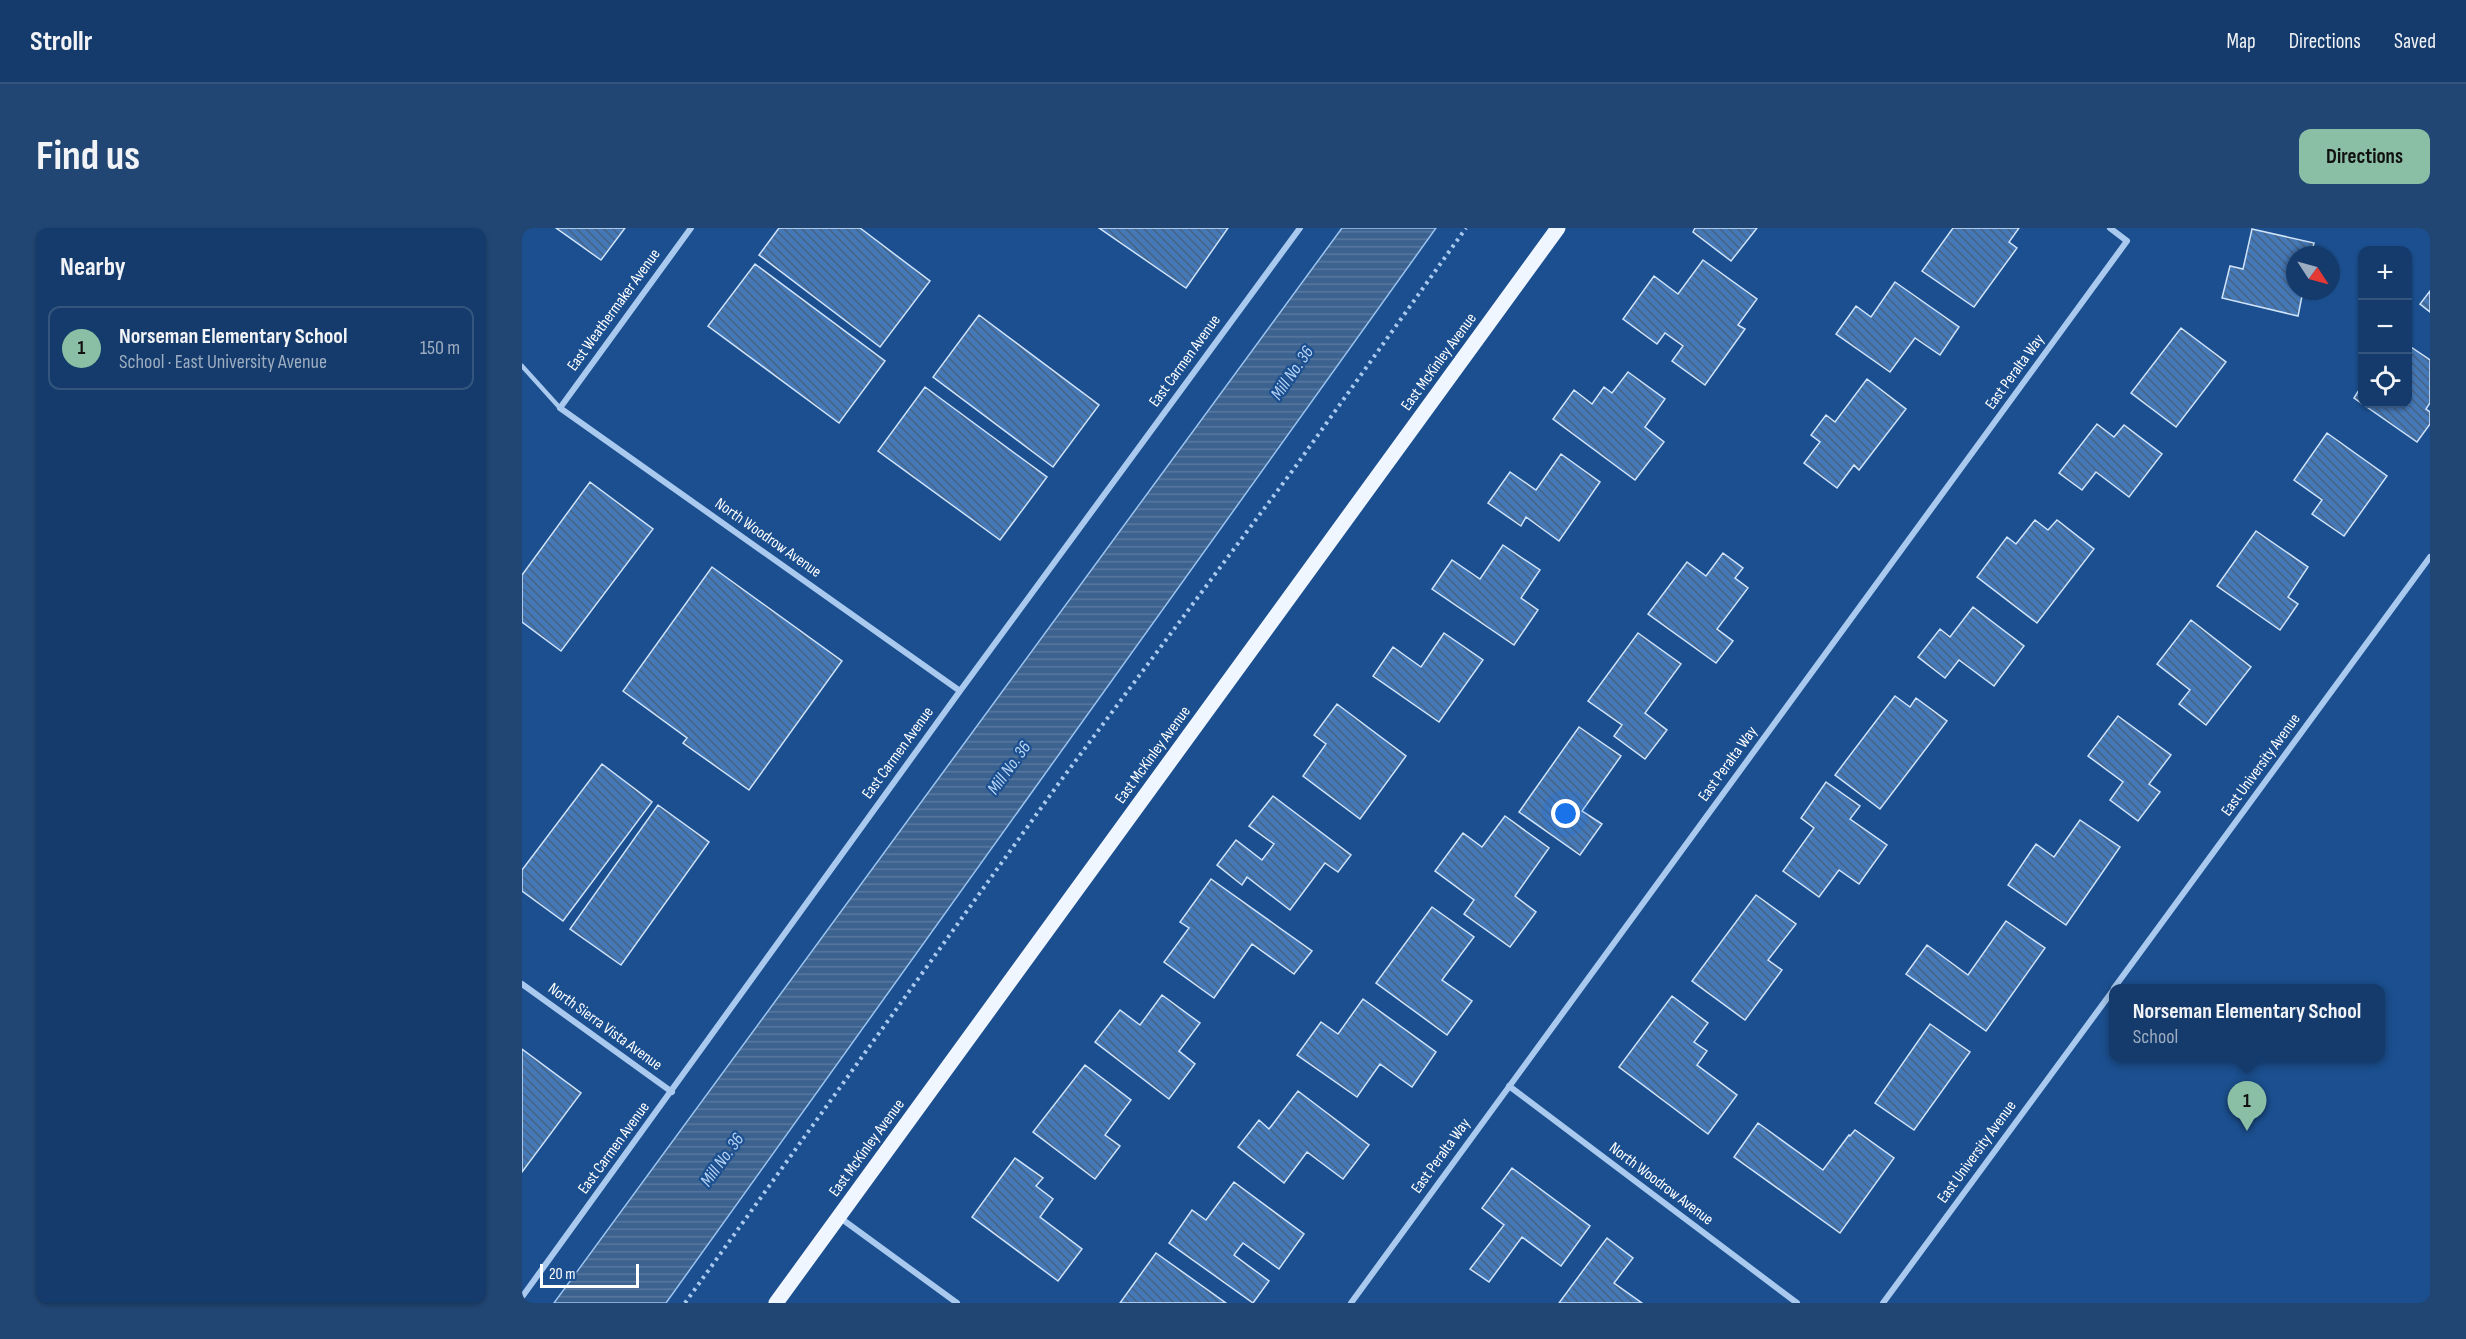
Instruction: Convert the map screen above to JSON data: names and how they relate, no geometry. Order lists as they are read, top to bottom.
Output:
{
  "streets": {
    "main road": ["East McKinley Avenue"],
    "street": [
      "East Weathermaker Avenue",
      "East Carmen Avenue",
      "East Peralta Way",
      "North Woodrow Avenue",
      "East University Avenue",
      "North Sierra Vista Avenue"
    ]
  },
  "crossings": [
    ["East Weathermaker Avenue", "North Woodrow Avenue"],
    ["East Carmen Avenue", "North Woodrow Avenue"],
    ["East Carmen Avenue", "North Sierra Vista Avenue"],
    ["East Peralta Way", "North Woodrow Avenue"]
  ],
  "water": ["Mill No. 36"],
  "scale_bar": "20 m",
  "north": "bottom right",
  "page": {
    "header": "Strollr",
    "nav": ["Map", "Directions", "Saved"],
    "buttons": "Directions",
    "title": "Find us",
    "heading": "Nearby",
    "map_buttons": ["+", "−"],
    "list": [
      {
        "mark": "1",
        "name": "Norseman Elementary School",
        "note": "School · East University Avenue",
        "value": "150 m"
      }
    ],
    "popup": ["Norseman Elementary School", "School"],
    "pins": "1",
    "scale": "20 m"
  }
}
